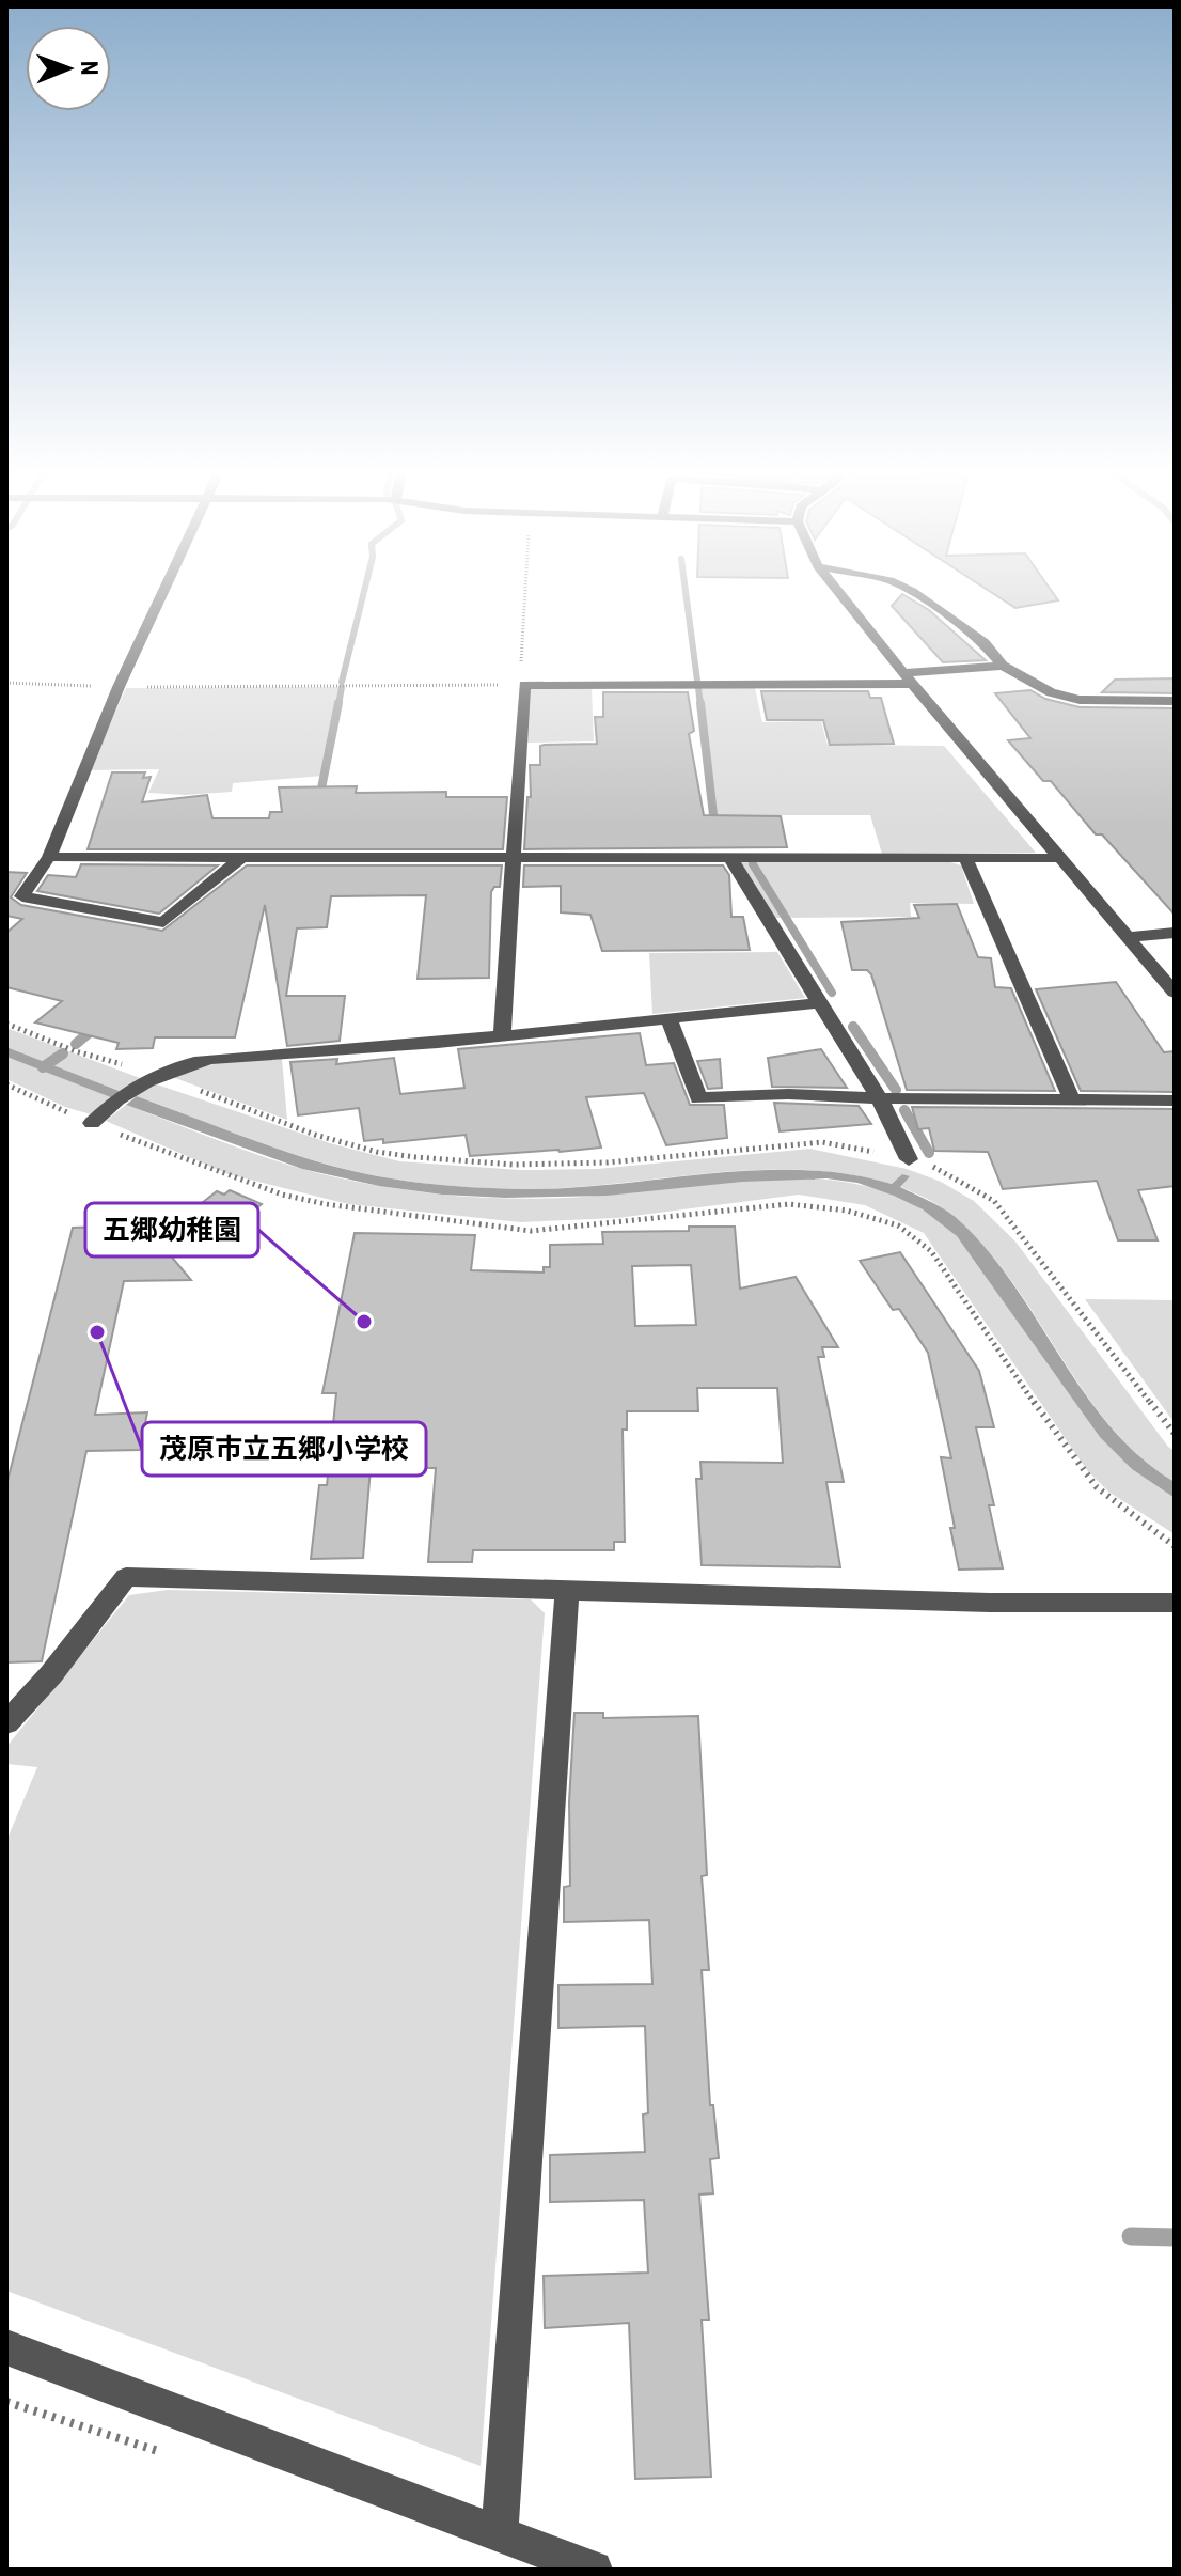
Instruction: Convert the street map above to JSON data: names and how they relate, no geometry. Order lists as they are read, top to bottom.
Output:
{
  "places": ["五郷幼稚園", "茂原市立五郷小学校"],
  "north": "right"
}
